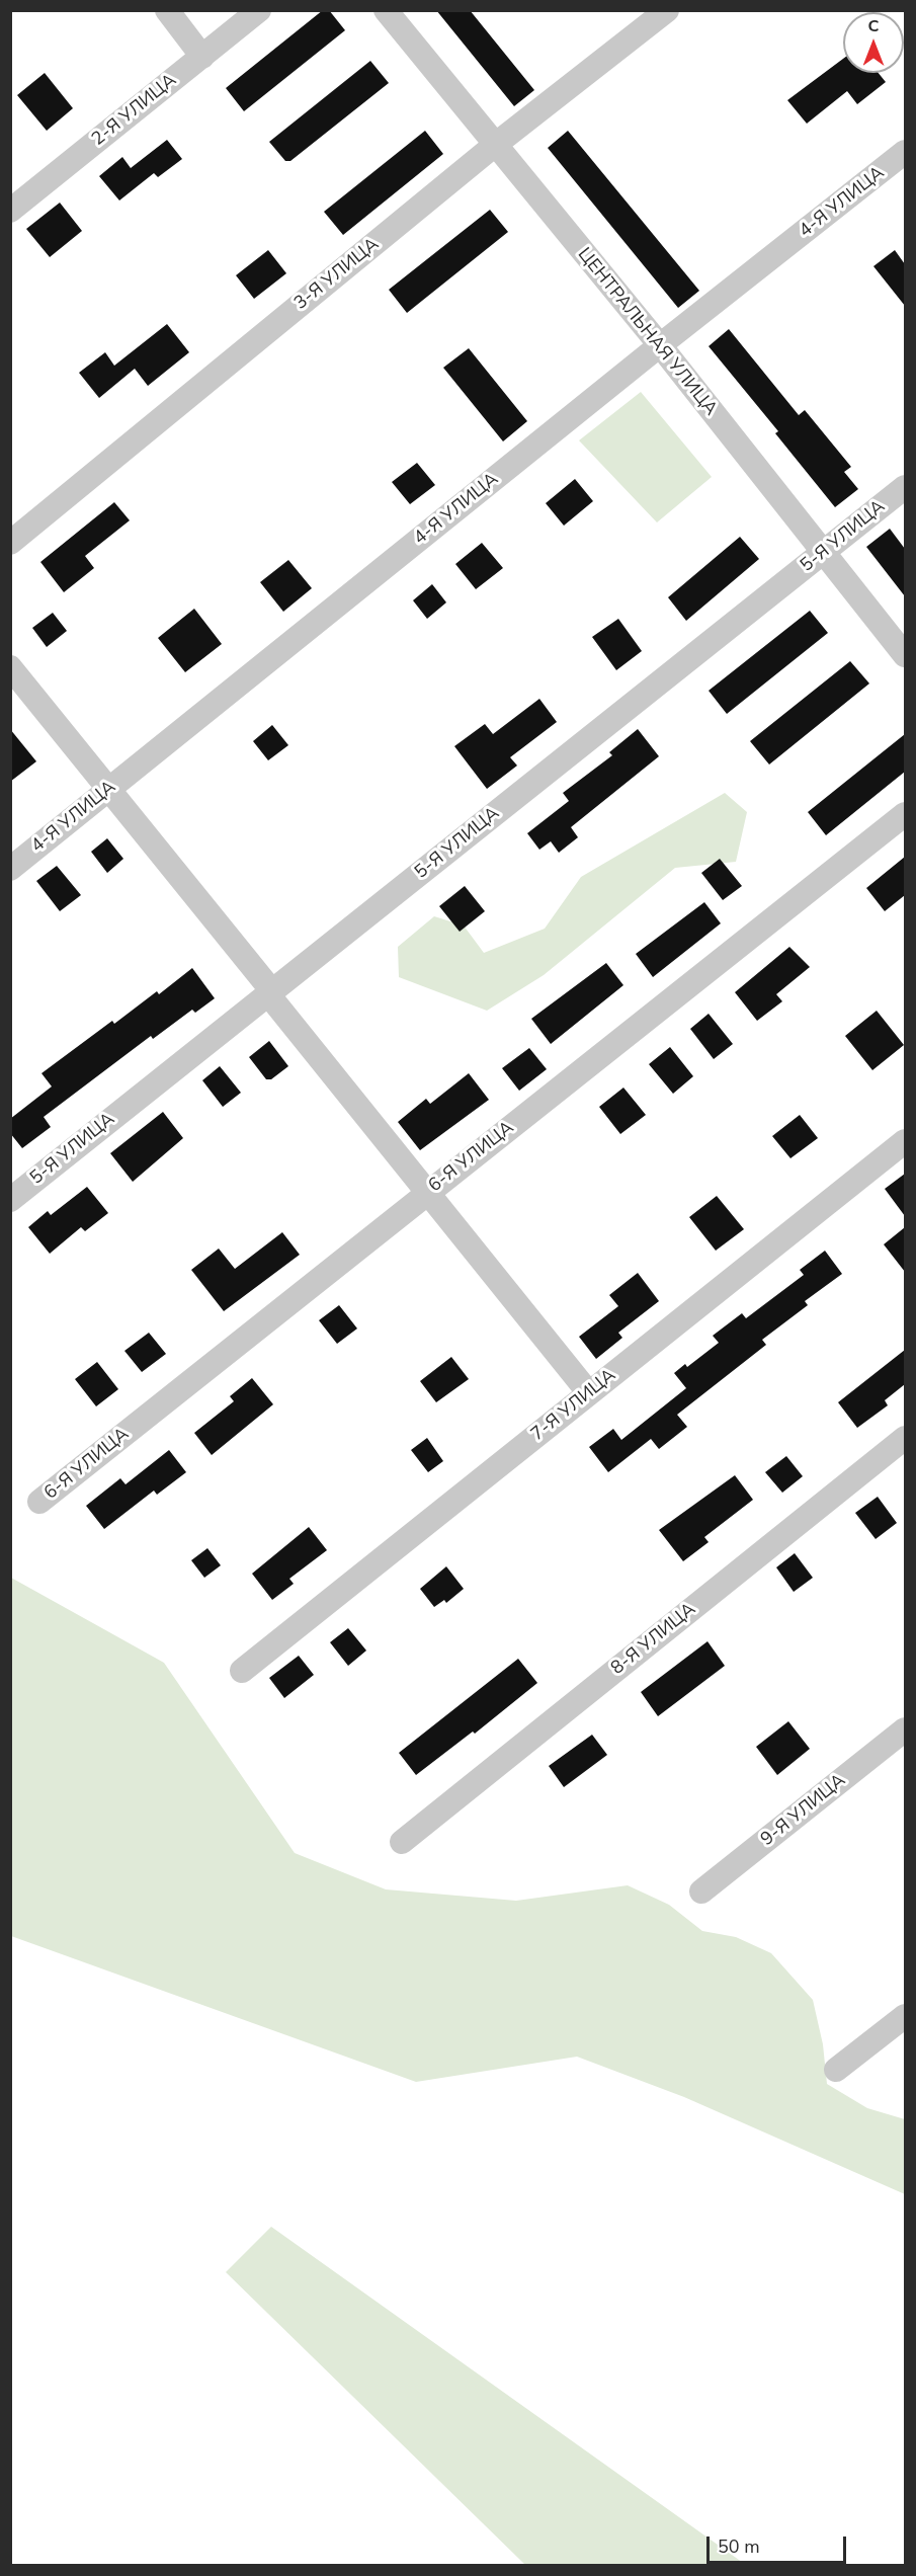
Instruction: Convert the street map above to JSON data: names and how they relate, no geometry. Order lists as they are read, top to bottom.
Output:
{
  "streets": {
    "street": [
      "2-Я УЛИЦА",
      "4-Я УЛИЦА",
      "3-Я УЛИЦА",
      "ЦЕНТРАЛЬНАЯ УЛИЦА",
      "5-Я УЛИЦА",
      "6-Я УЛИЦА",
      "7-Я УЛИЦА",
      "8-Я УЛИЦА",
      "9-Я УЛИЦА"
    ]
  },
  "crossings": [
    ["4-Я УЛИЦА", "ЦЕНТРАЛЬНАЯ УЛИЦА"],
    ["3-Я УЛИЦА", "ЦЕНТРАЛЬНАЯ УЛИЦА"],
    ["ЦЕНТРАЛЬНАЯ УЛИЦА", "5-Я УЛИЦА"]
  ],
  "scale_bar": "50 m",
  "north": "top"
}
